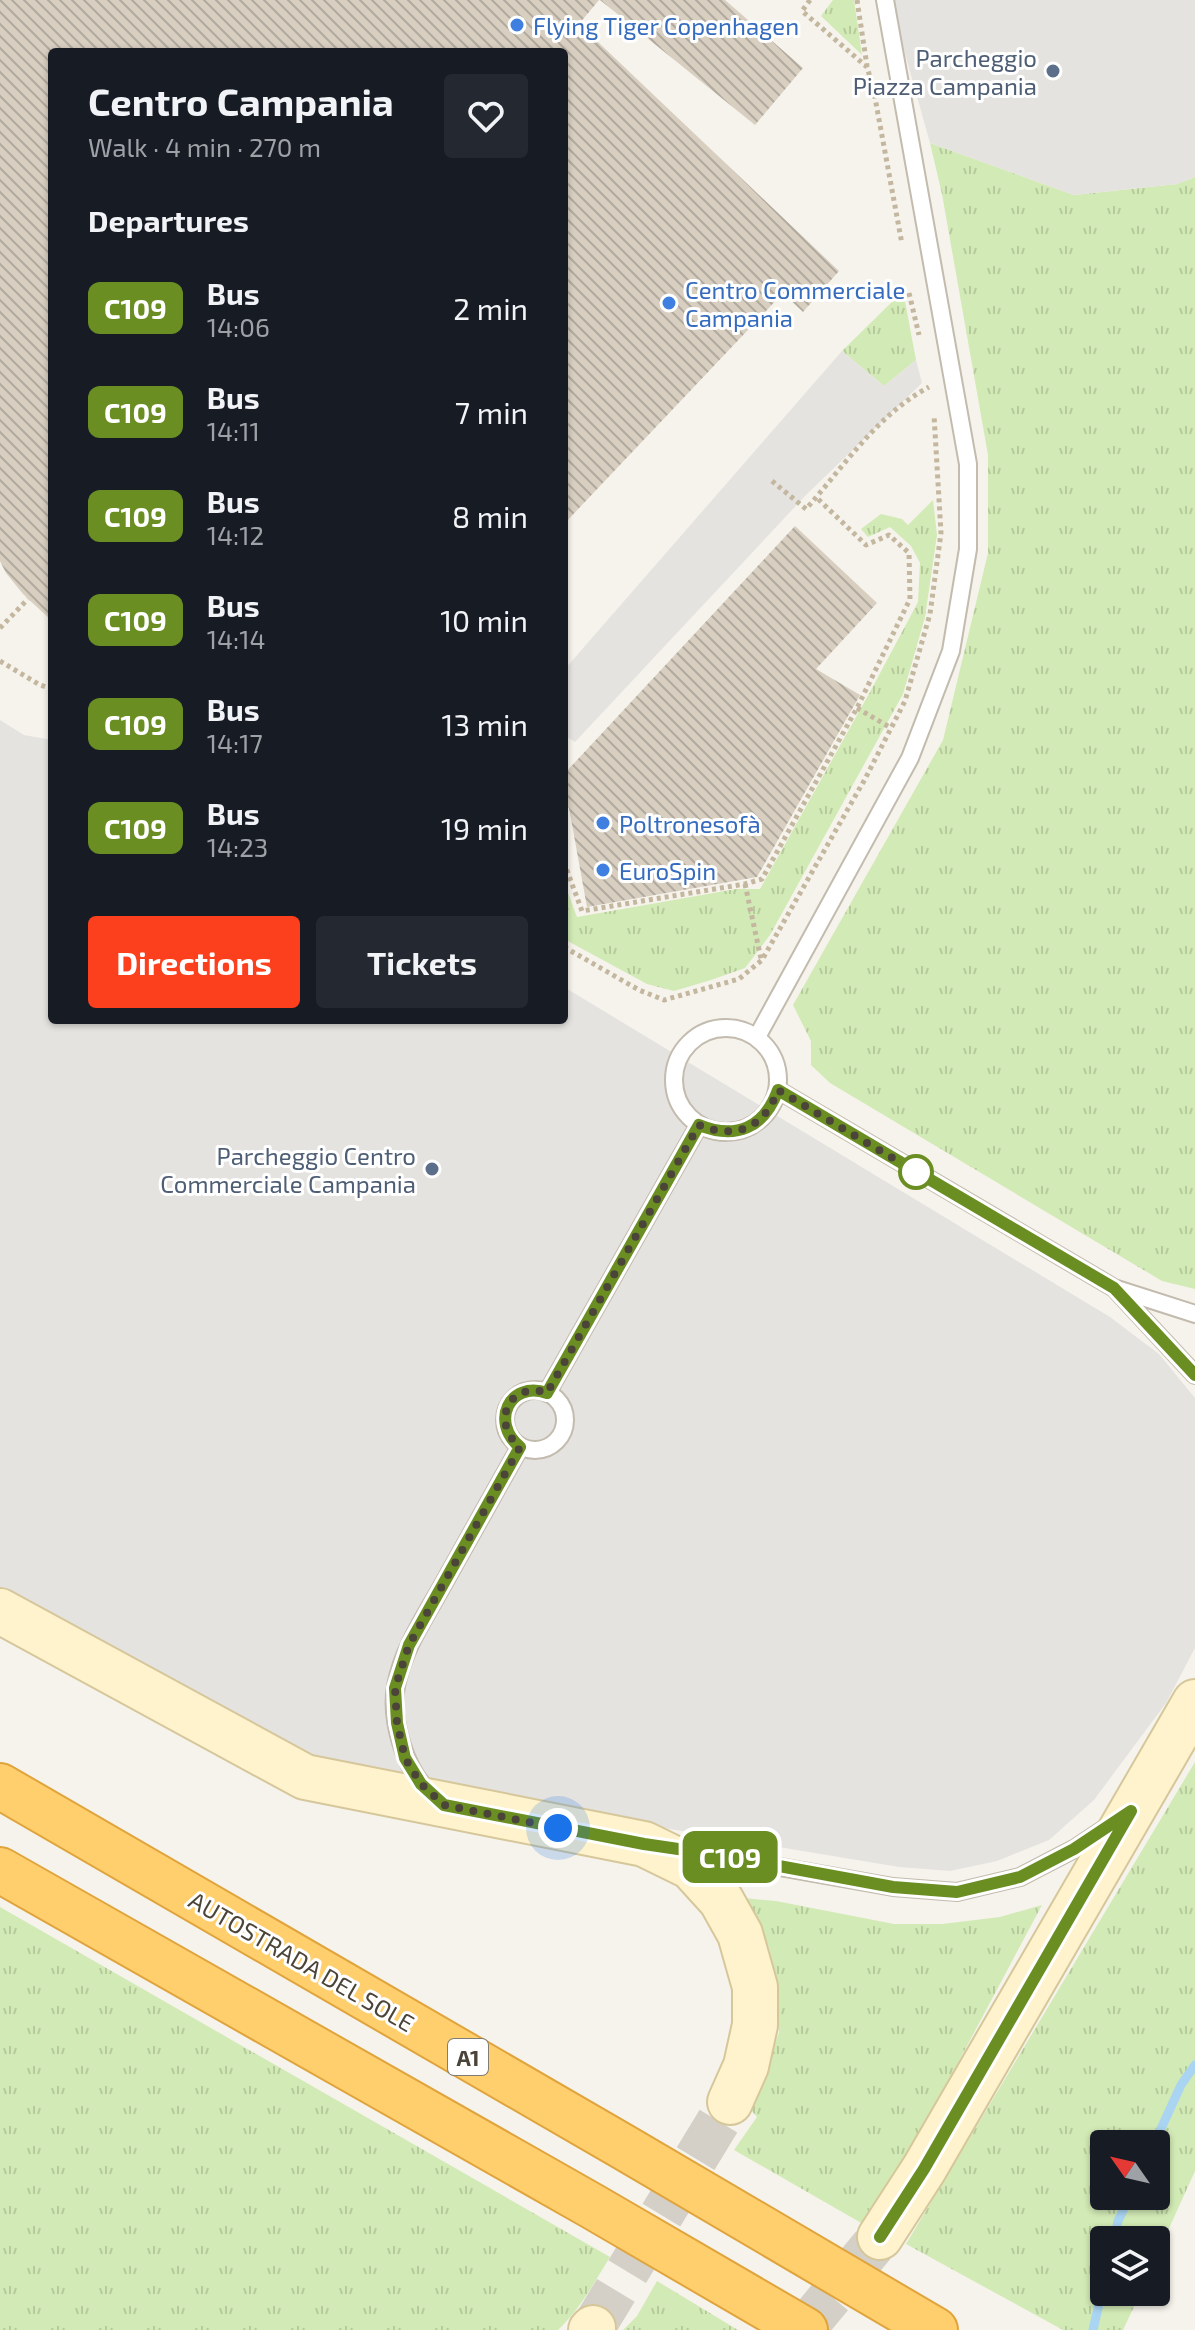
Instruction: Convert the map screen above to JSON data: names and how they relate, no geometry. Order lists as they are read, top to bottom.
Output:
{
  "streets": {
    "highway": ["AUTOSTRADA DEL SOLE", "A1"]
  },
  "places": [
    "Flying Tiger Copenhagen",
    "Parcheggio Piazza Campania",
    "Centro Commerciale Campania",
    "Poltronesofà",
    "EuroSpin",
    "Parcheggio Centro Commerciale Campania"
  ],
  "lines": ["bus line C109"],
  "north": "top left",
  "page": {
    "on_map": "C109",
    "heading": [
      ["Centro Campania", "Walk · 4 min · 270 m"],
      "Departures"
    ],
    "list": [
      {
        "mark": "C109",
        "name": "Bus",
        "note": "14:06",
        "value": "2 min"
      },
      {
        "mark": "C109",
        "name": "Bus",
        "note": "14:11",
        "value": "7 min"
      },
      {
        "mark": "C109",
        "name": "Bus",
        "note": "14:12",
        "value": "8 min"
      },
      {
        "mark": "C109",
        "name": "Bus",
        "note": "14:14",
        "value": "10 min"
      },
      {
        "mark": "C109",
        "name": "Bus",
        "note": "14:17",
        "value": "13 min"
      },
      {
        "mark": "C109",
        "name": "Bus",
        "note": "14:23",
        "value": "19 min"
      }
    ],
    "buttons": ["Directions", "Tickets"]
  }
}
